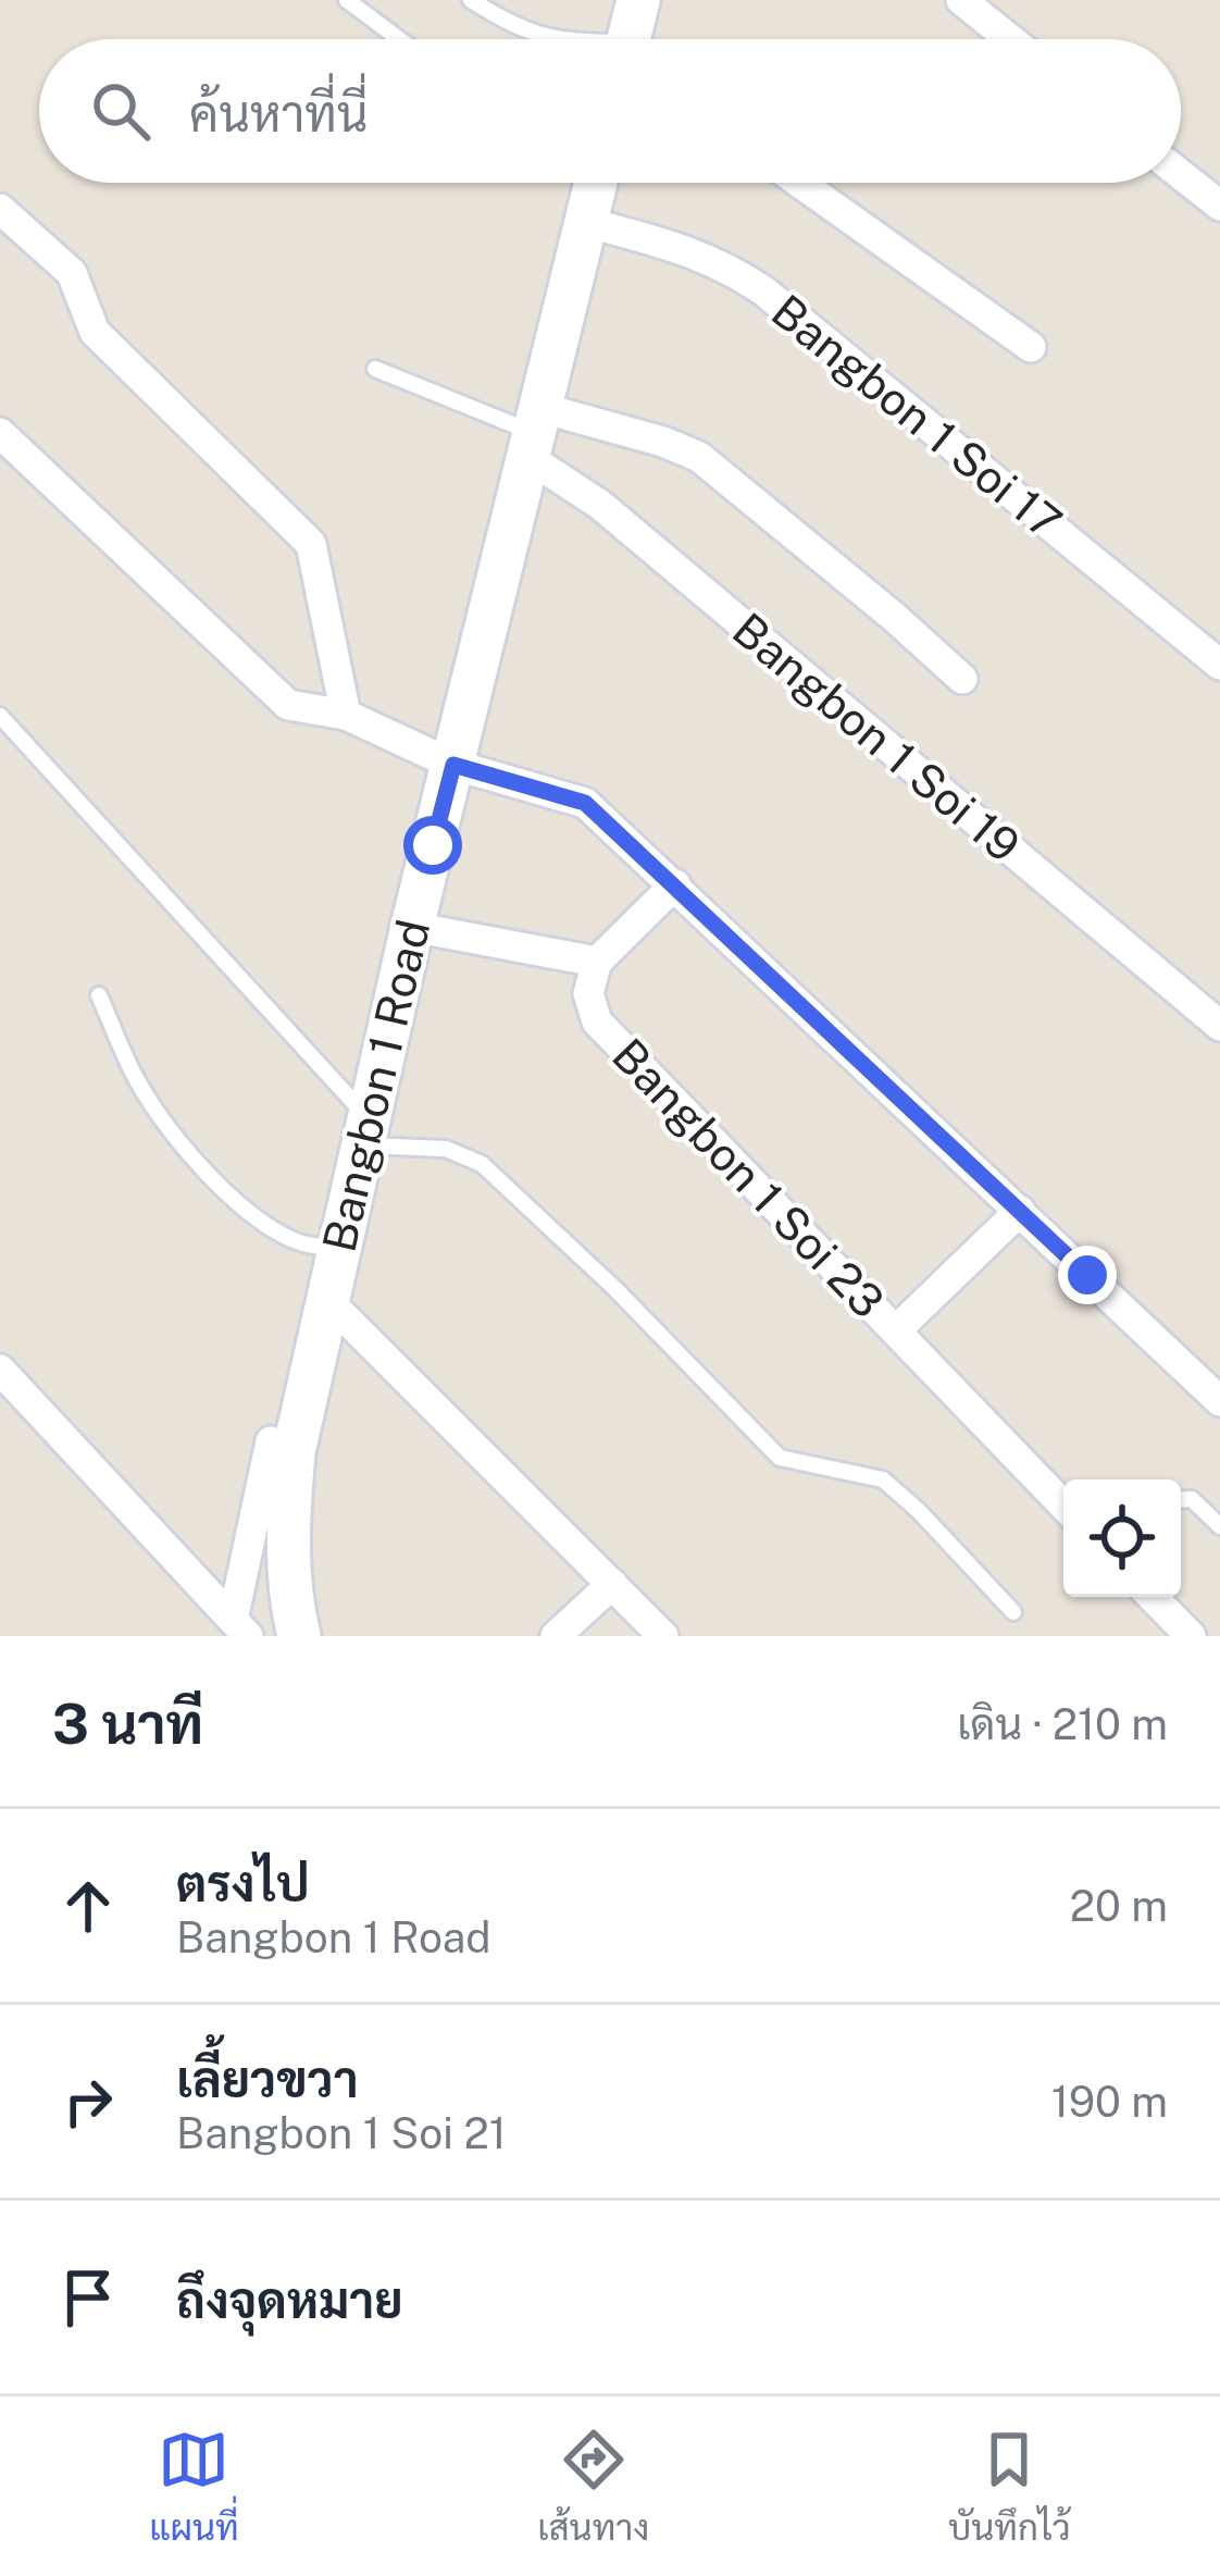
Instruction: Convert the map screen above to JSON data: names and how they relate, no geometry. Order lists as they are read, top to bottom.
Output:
{
  "streets": {
    "main road": ["Bangbon 1 Road"],
    "street": ["Bangbon 1 Soi 17", "Bangbon 1 Soi 19", "Bangbon 1 Soi 23"]
  },
  "crossings": [
    ["Bangbon 1 Soi 17", "Bangbon 1 Road"],
    ["Bangbon 1 Soi 19", "Bangbon 1 Road"]
  ],
  "page": {
    "search": "ค้นหาที่นี่",
    "heading": ["3 นาที", "เดิน · 210 m"],
    "list": [
      ["ตรงไป", "Bangbon 1 Road", "20 m"],
      ["เลี้ยวขวา", "Bangbon 1 Soi 21", "190 m"],
      "ถึงจุดหมาย"
    ],
    "nav": ["แผนที่", "เส้นทาง", "บันทึกไว้"]
  }
}
